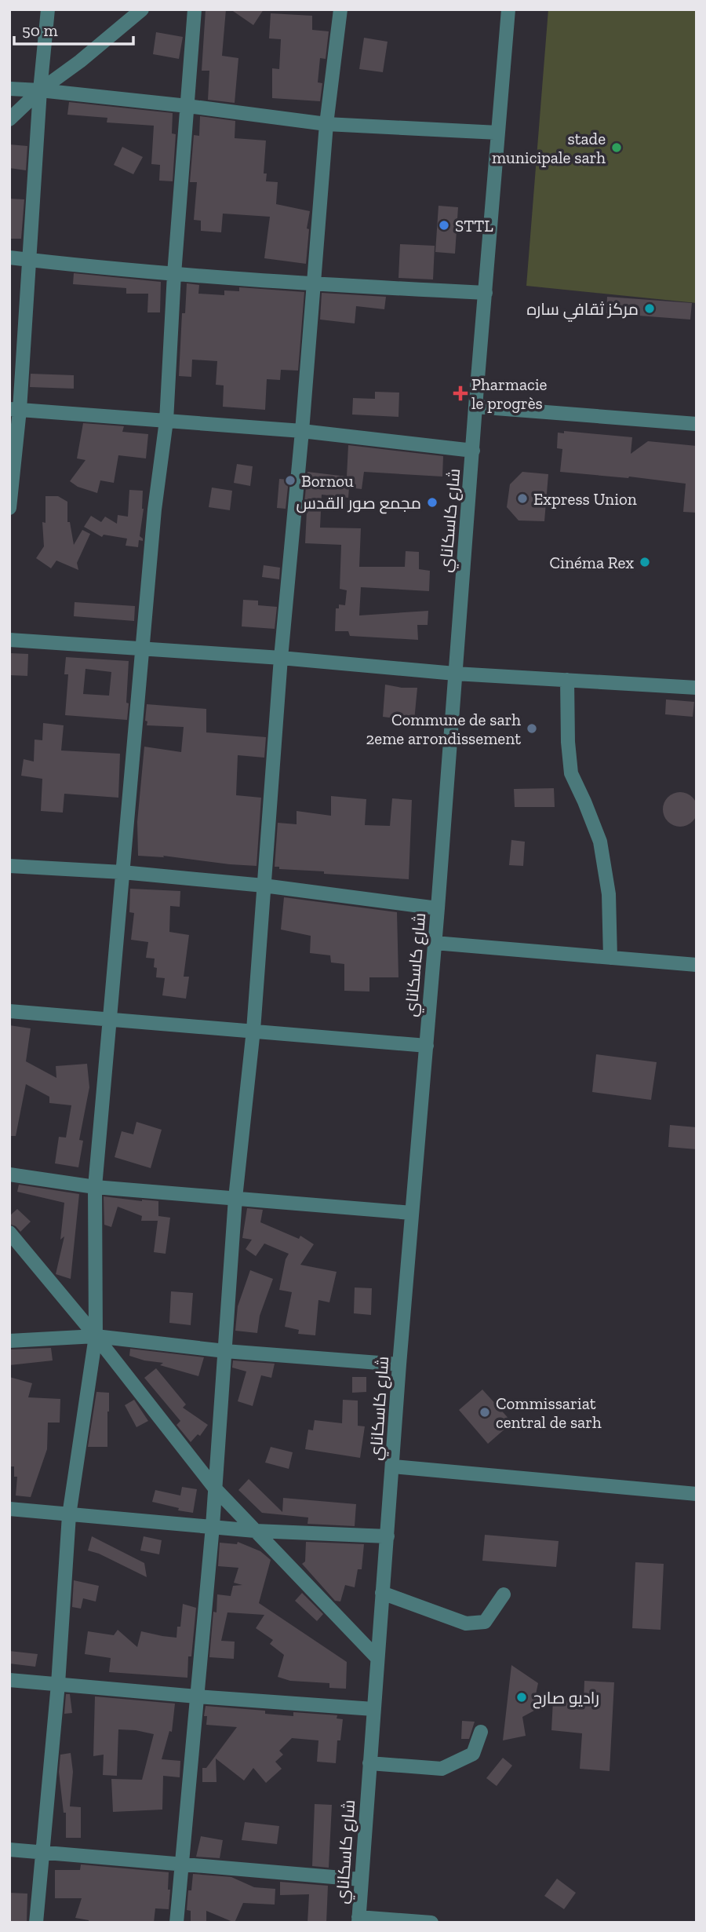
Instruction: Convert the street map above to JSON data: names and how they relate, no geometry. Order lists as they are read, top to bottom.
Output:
{
  "streets": {
    "street": ["شارع كاسكاناي"]
  },
  "places": {
    "other": [
      "stade municipale sarh",
      "STTL",
      "مركز ثقافي ساره",
      "Bornou",
      "Express Union",
      "مجمع صور القدس",
      "Cinéma Rex",
      "Commune de sarh 2eme arrondissement",
      "Commissariat central de sarh",
      "راديو صارح"
    ],
    "health": ["Pharmacie le progrès"]
  },
  "scale_bar": "50 m"
}
